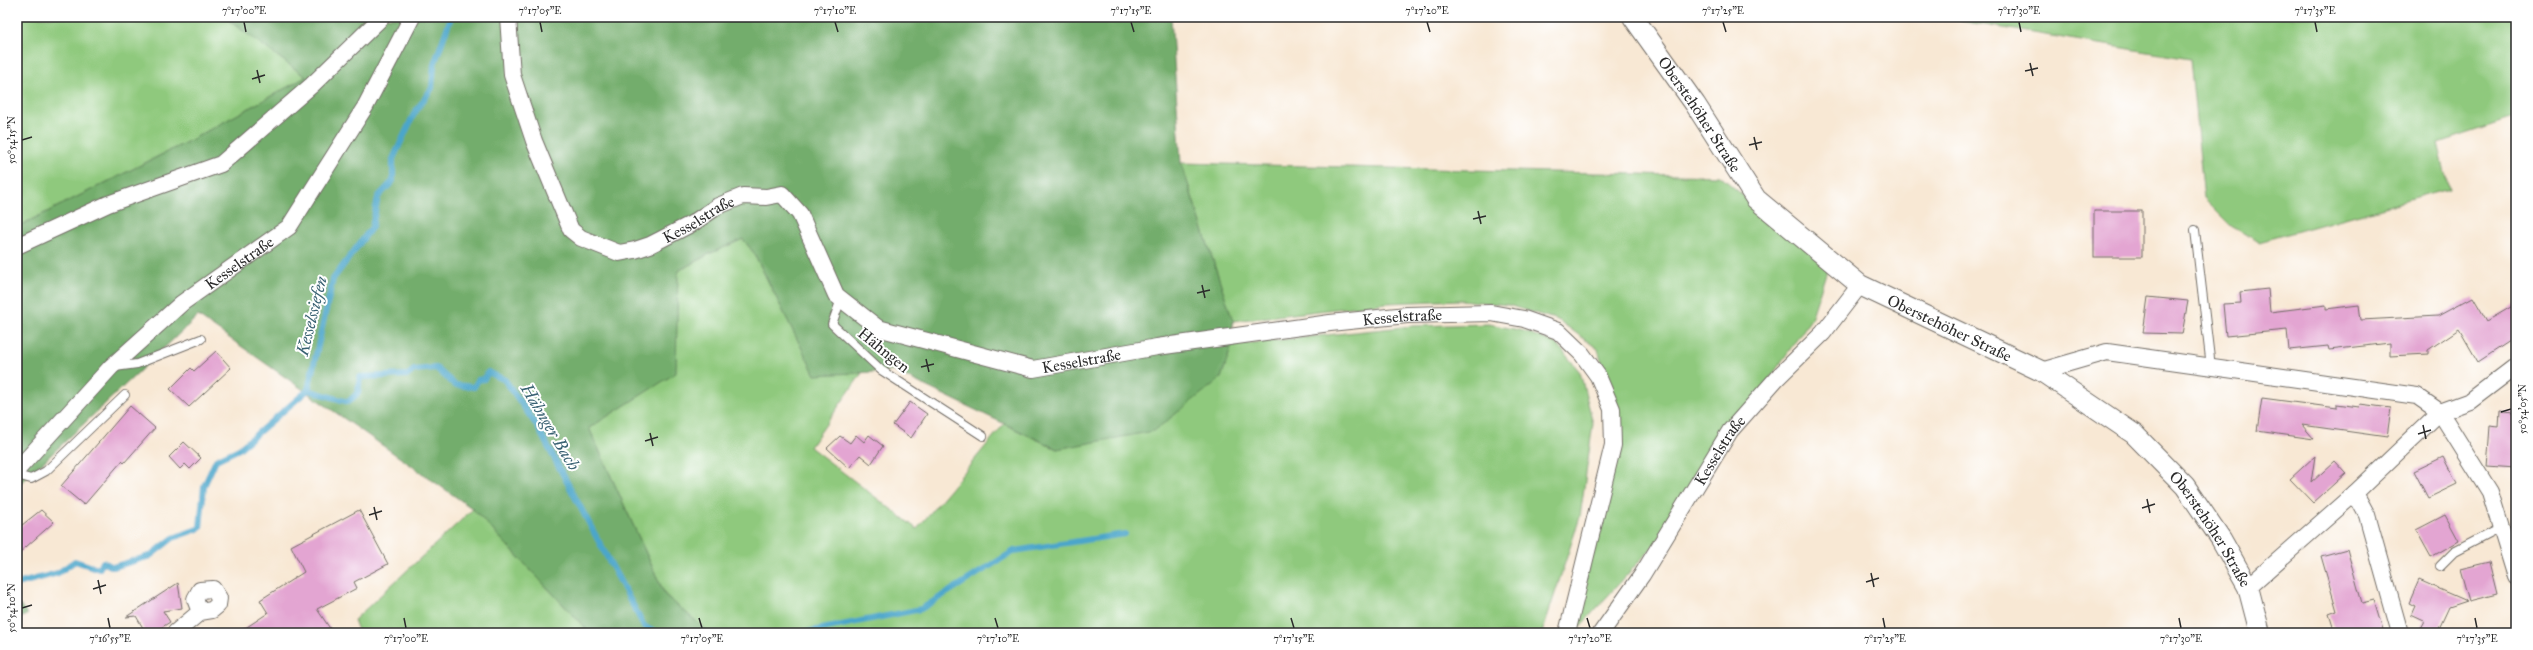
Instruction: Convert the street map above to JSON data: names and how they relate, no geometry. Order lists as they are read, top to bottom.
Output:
{
  "streets": {
    "street": ["Oberstehöher Straße", "Kesselstraße"],
    "lane": ["Hähngen"]
  },
  "crossings": [
    ["Oberstehöher Straße", "Kesselstraße"],
    ["Kesselstraße", "Hähngen"]
  ],
  "water": ["Kesselssiefen", "Hähnger Bach"],
  "coordinates": [
    "7°17'00\"E",
    "7°17'05\"E",
    "7°17'10\"E",
    "7°17'15\"E",
    "7°17'20\"E",
    "7°17'25\"E",
    "7°17'30\"E",
    "7°17'35\"E",
    "50°54'15\"N",
    "50°54'05\"N",
    "50°54'10\"N",
    "7°16'55\"E"
  ]
}
